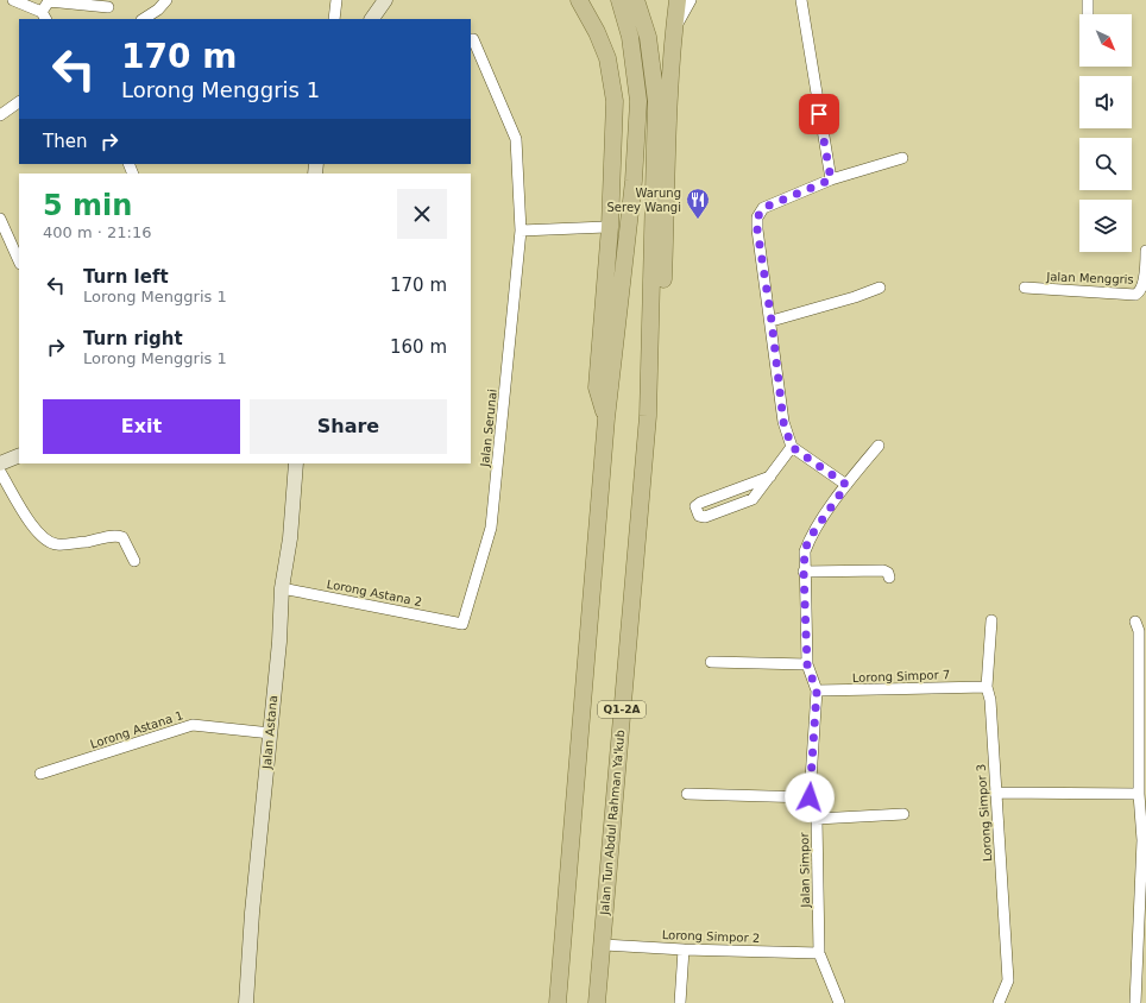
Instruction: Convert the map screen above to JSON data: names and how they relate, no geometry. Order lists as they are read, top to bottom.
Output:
{
  "streets": {
    "main road": ["Q1-2A", "Jalan Astana", "Jalan Tun Abdul Rahman Ya'kub"],
    "street": [
      "Jalan Menggris",
      "Jalan Serunai",
      "Lorong Astana 2",
      "Lorong Simpor 7",
      "Lorong Astana 1",
      "Lorong Simpor 3",
      "Jalan Simpor",
      "Lorong Simpor 2"
    ]
  },
  "crossings": [
    ["Jalan Serunai", "Lorong Astana 2"],
    ["Lorong Astana 2", "Jalan Astana"],
    ["Lorong Simpor 7", "Lorong Simpor 3"],
    ["Lorong Simpor 7", "Jalan Simpor"],
    ["Q1-2A", "Jalan Tun Abdul Rahman Ya'kub"],
    ["Lorong Astana 1", "Jalan Astana"],
    ["Jalan Tun Abdul Rahman Ya'kub", "Lorong Simpor 2"],
    ["Jalan Simpor", "Lorong Simpor 2"]
  ],
  "places": {
    "restaurant": ["Warung Serey Wangi"]
  },
  "north": "bottom right",
  "page": {
    "turn": ["170 m", "Lorong Menggris 1"],
    "then": "Then",
    "heading": ["5 min", "400 m · 21:16"],
    "list": [
      {
        "name": "Turn left",
        "note": "Lorong Menggris 1",
        "value": "170 m"
      },
      {
        "name": "Turn right",
        "note": "Lorong Menggris 1",
        "value": "160 m"
      }
    ],
    "buttons": ["Exit", "Share"]
  }
}
